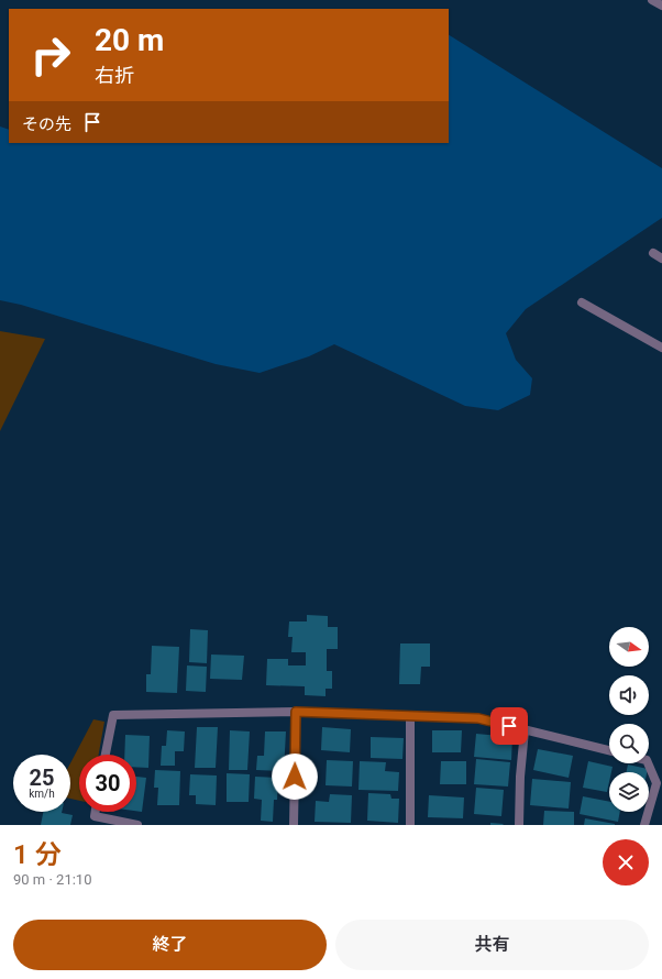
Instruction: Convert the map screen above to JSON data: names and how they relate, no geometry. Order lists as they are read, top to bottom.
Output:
{
  "north": "right",
  "page": {
    "turn": ["20 m", "右折"],
    "then": "その先",
    "speed": "25 km/h",
    "limit": "30",
    "heading": ["1 分", "90 m · 21:10"],
    "buttons": ["終了", "共有"]
  }
}
